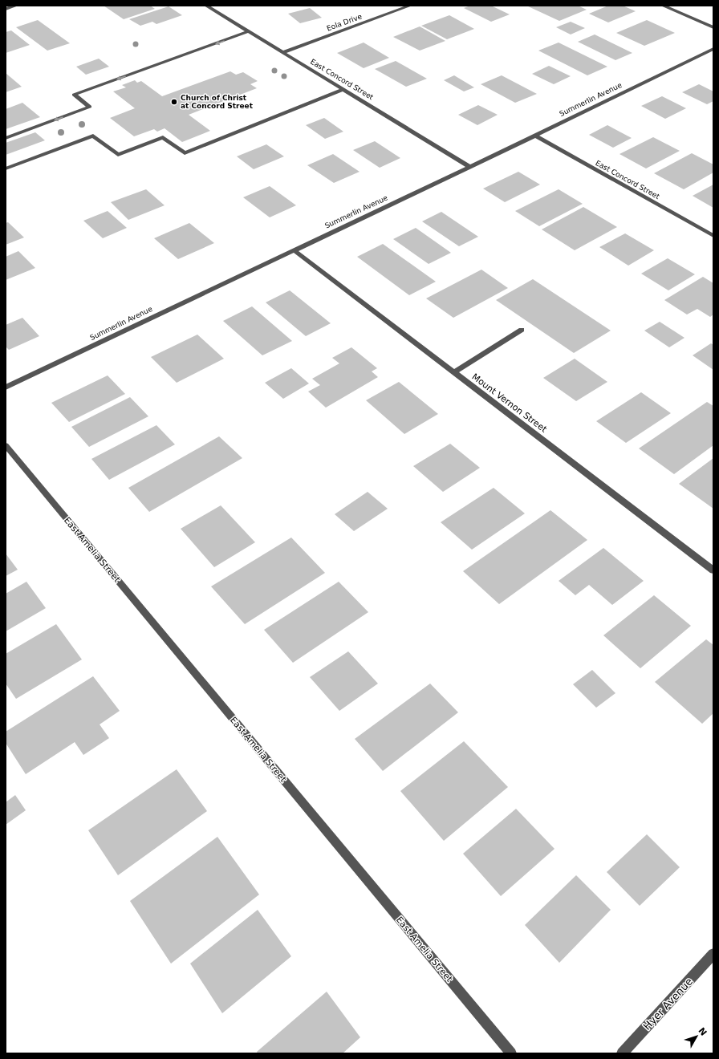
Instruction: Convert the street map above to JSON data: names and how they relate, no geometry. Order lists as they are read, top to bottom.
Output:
{
  "streets": {
    "street": [
      "Eola Drive",
      "East Concord Street",
      "Summerlin Avenue",
      "Mount Vernon Street",
      "East Amelia Street",
      "Hyer Avenue"
    ]
  },
  "crossings": [
    ["Eola Drive", "East Concord Street"],
    ["East Concord Street", "Summerlin Avenue"],
    ["Summerlin Avenue", "Mount Vernon Street"]
  ],
  "places": ["Church of Christ at Concord Street"],
  "north": "top right"
}
